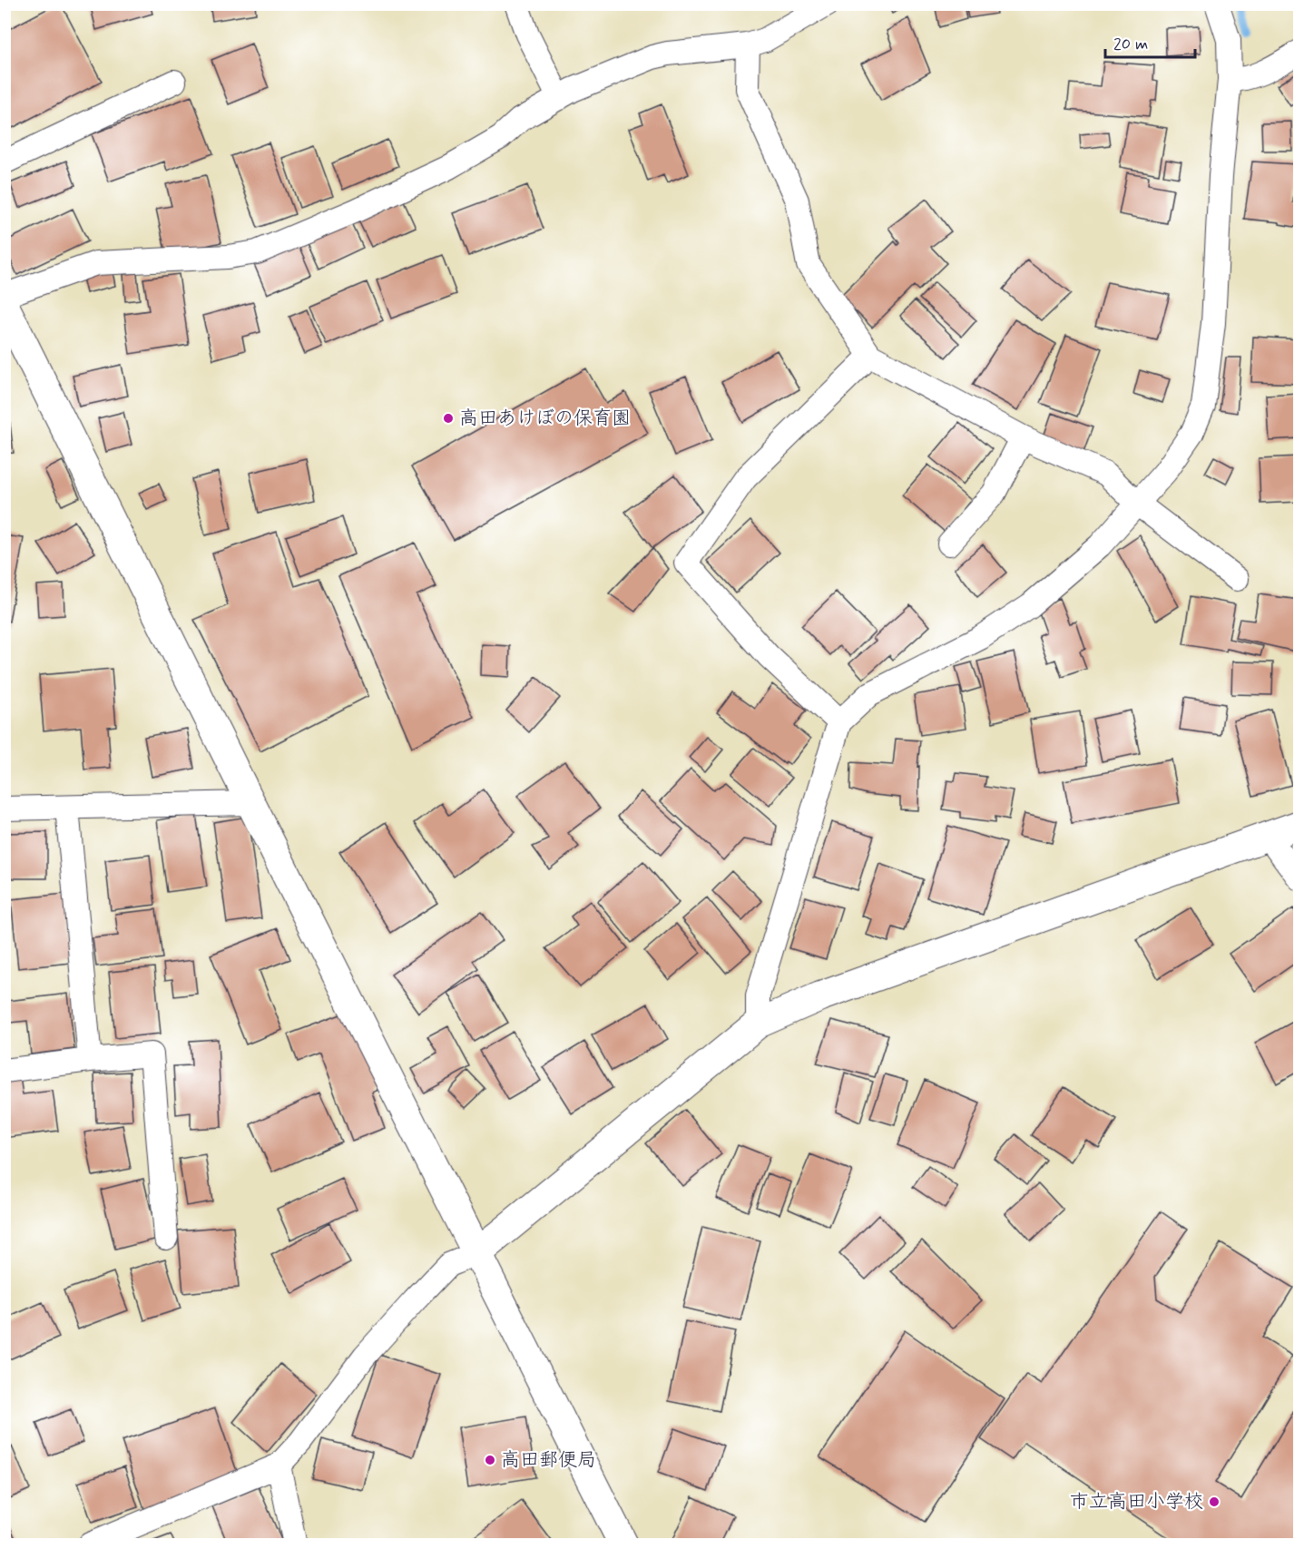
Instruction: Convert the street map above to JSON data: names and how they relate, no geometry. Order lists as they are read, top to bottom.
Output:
{
  "places": ["高田あけぼの保育園", "高田郵便局", "市立高田小学校"],
  "scale_bar": "20 m"
}
